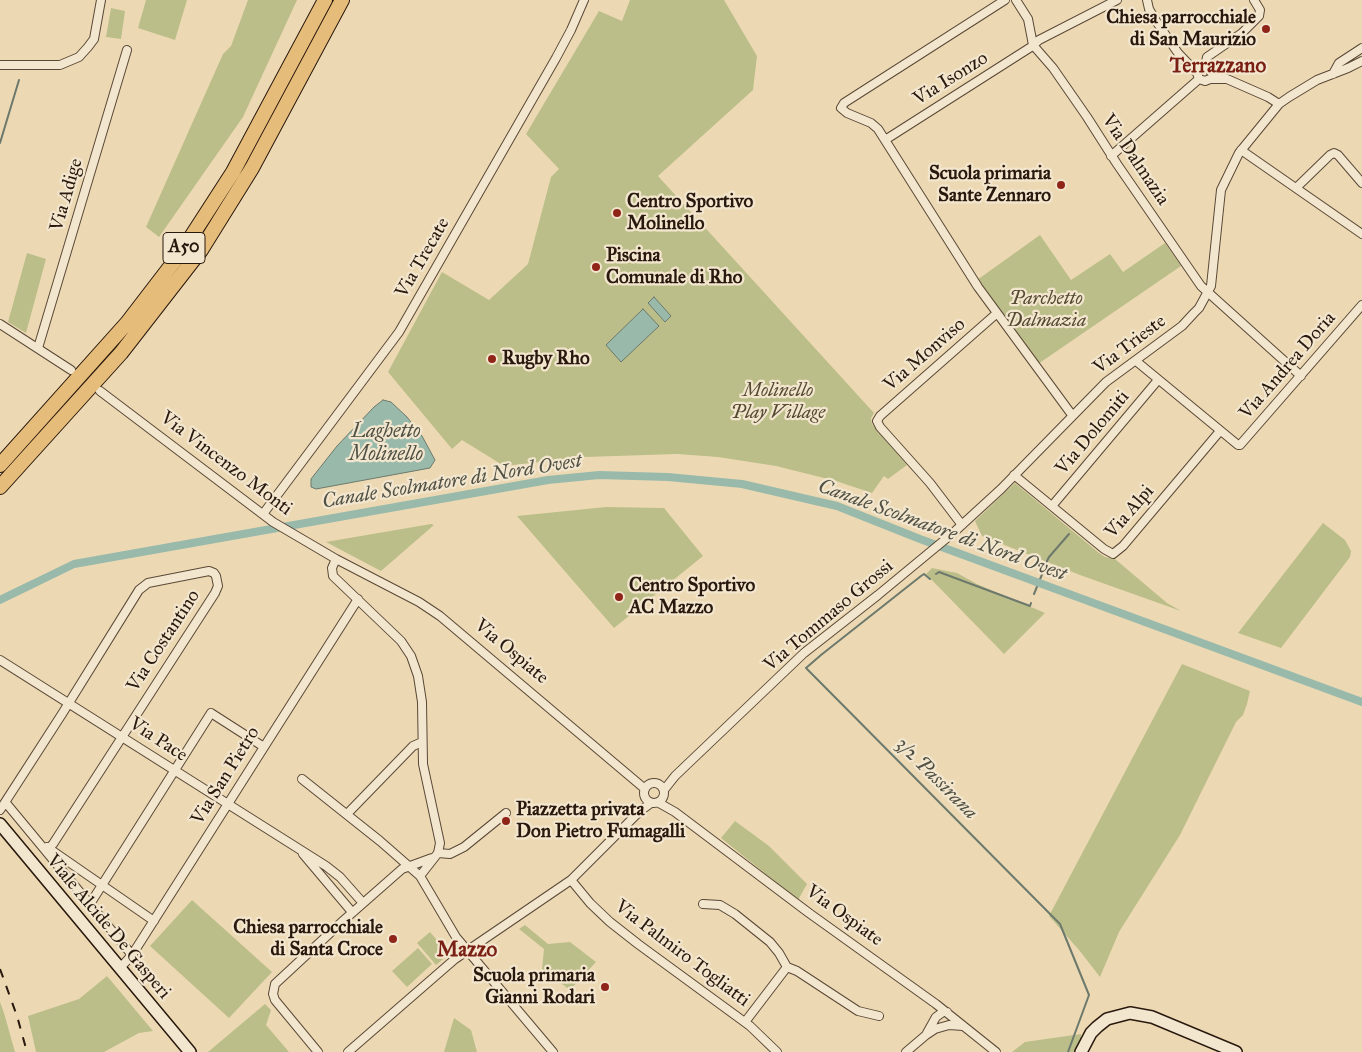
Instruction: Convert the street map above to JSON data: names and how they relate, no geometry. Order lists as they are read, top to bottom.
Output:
{
  "streets": {
    "highway": ["A50"],
    "street": [
      "Via Isonzo",
      "Via Dalmazia",
      "Via Adige",
      "Via Trecate",
      "Via Trieste",
      "Via Monviso",
      "Via Andrea Doria",
      "Via Dolomiti",
      "Via Vincenzo Monti",
      "Via Alpi",
      "Via Tommaso Grossi",
      "Via Costantino",
      "Via Ospiate",
      "Via Pace",
      "Via San Pietro",
      "Viale Alcide De Gasperi",
      "Via Palmiro Togliatti"
    ]
  },
  "crossings": [
    ["Via Isonzo", "Via Dalmazia"],
    ["Via Dalmazia", "Via Trieste"],
    ["Via Dalmazia", "Via Andrea Doria"],
    ["Via Trecate", "Via Vincenzo Monti"],
    ["Via Trieste", "Via Monviso"],
    ["Via Trieste", "Via Tommaso Grossi"],
    ["Via Monviso", "Via Tommaso Grossi"],
    ["Via Andrea Doria", "Via Alpi"],
    ["Via Dolomiti", "Via Alpi"],
    ["Via Vincenzo Monti", "Via Ospiate"],
    ["Via Costantino", "Via Pace"],
    ["Via Pace", "Via San Pietro"],
    ["Via San Pietro", "Viale Alcide De Gasperi"]
  ],
  "districts": ["Terrazzano", "Mazzo"],
  "water": ["Laghetto Molinello", "Canale Scolmatore di Nord Ovest", "3/2 Passirana"],
  "parks": ["Parchetto Dalmazia", "Molinello Play Village"],
  "places": [
    "Chiesa parrocchiale di San Maurizio",
    "Scuola primaria Sante Zennaro",
    "Centro Sportivo Molinello",
    "Piscina Comunale di Rho",
    "Rugby Rho",
    "Centro Sportivo AC Mazzo",
    "Piazzetta privata Don Pietro Fumagalli",
    "Chiesa parrocchiale di Santa Croce",
    "Scuola primaria Gianni Rodari"
  ]
}
